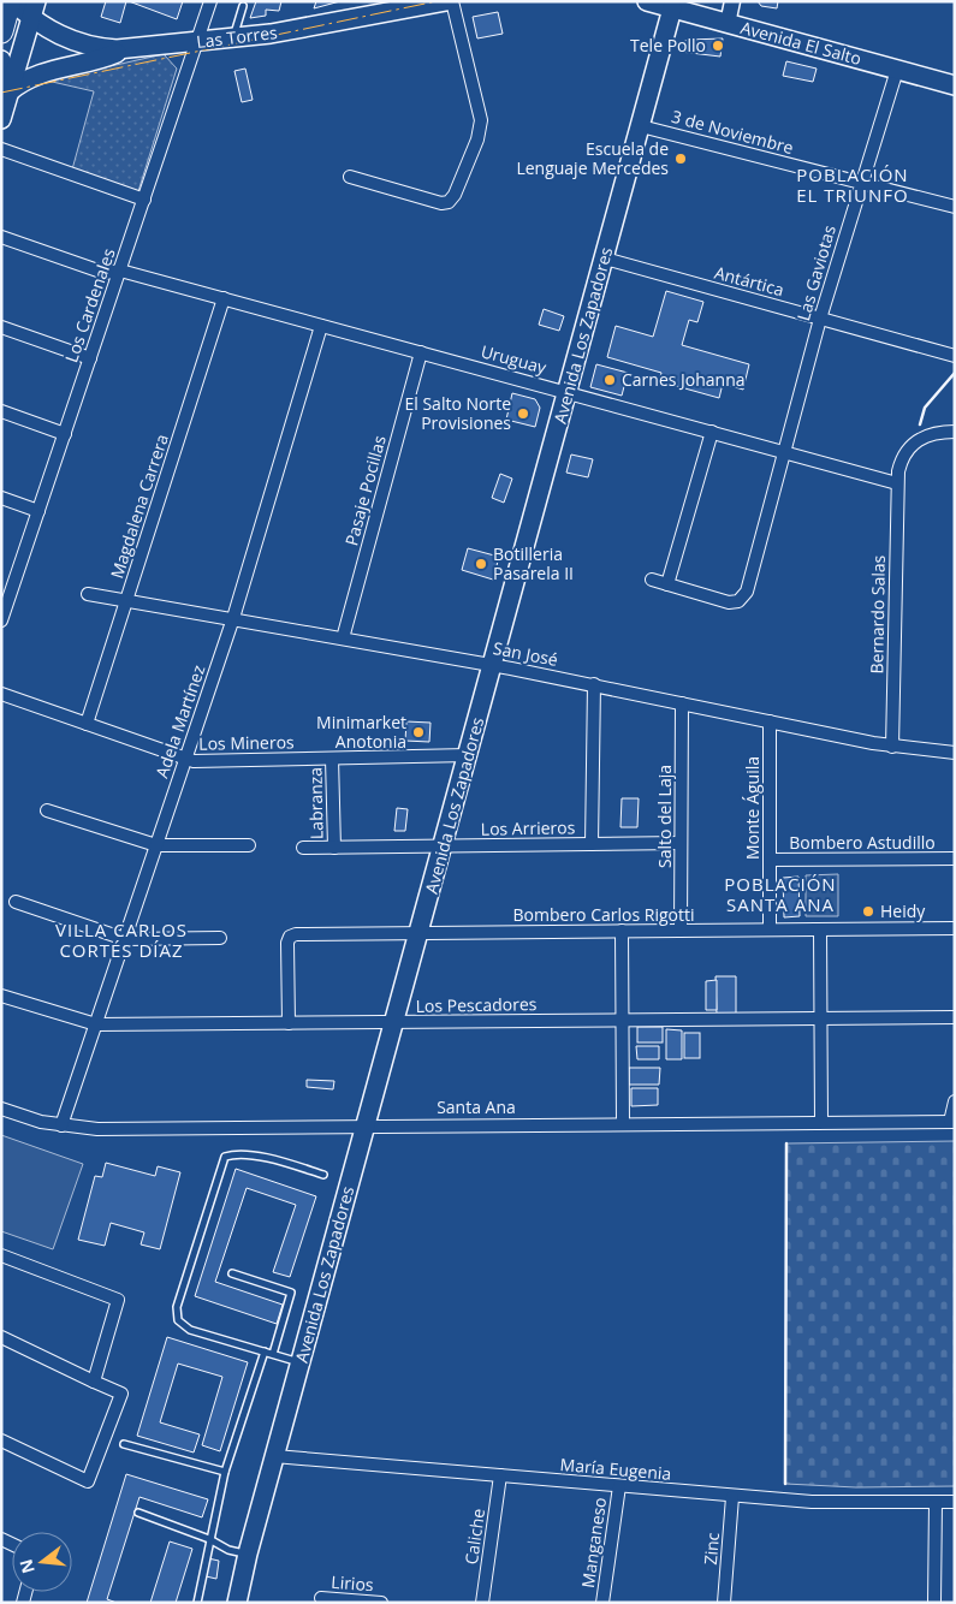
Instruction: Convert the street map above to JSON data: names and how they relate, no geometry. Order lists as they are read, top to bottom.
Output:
{
  "streets": {
    "main road": ["Las Torres", "Avenida El Salto", "Avenida Los Zapadores"],
    "street": [
      "3 de Noviembre",
      "Las Gaviotas",
      "Antártica",
      "Los Cardenales",
      "Uruguay",
      "Pasaje Pocillas",
      "Magdalena Carrera",
      "Bernardo Salas",
      "San José",
      "Adela Martínez",
      "Los Mineros",
      "Labranza",
      "Monte Águila",
      "Salto del Laja",
      "Los Arrieros",
      "Bombero Astudillo",
      "Bombero Carlos Rigotti",
      "Los Pescadores",
      "Santa Ana",
      "María Eugenia",
      "Caliche",
      "Manganeso",
      "Zinc",
      "Lirios"
    ]
  },
  "crossings": [
    ["Las Torres", "Los Cardenales"],
    ["Avenida El Salto", "Las Gaviotas"],
    ["Avenida El Salto", "Avenida Los Zapadores"],
    ["3 de Noviembre", "Las Gaviotas"],
    ["3 de Noviembre", "Avenida Los Zapadores"],
    ["Las Gaviotas", "Antártica"],
    ["Las Gaviotas", "Uruguay"],
    ["Antártica", "Avenida Los Zapadores"],
    ["Los Cardenales", "Uruguay"],
    ["Avenida Los Zapadores", "Uruguay"],
    ["Avenida Los Zapadores", "San José"],
    ["Avenida Los Zapadores", "Los Mineros"],
    ["Avenida Los Zapadores", "Los Arrieros"],
    ["Avenida Los Zapadores", "Bombero Carlos Rigotti"],
    ["Avenida Los Zapadores", "Los Pescadores"],
    ["Avenida Los Zapadores", "Santa Ana"],
    ["Avenida Los Zapadores", "María Eugenia"],
    ["Uruguay", "Pasaje Pocillas"],
    ["Uruguay", "Magdalena Carrera"],
    ["Uruguay", "Bernardo Salas"],
    ["Uruguay", "Adela Martínez"],
    ["Pasaje Pocillas", "San José"],
    ["Magdalena Carrera", "San José"],
    ["Magdalena Carrera", "Los Mineros"],
    ["Bernardo Salas", "San José"],
    ["San José", "Adela Martínez"],
    ["San José", "Monte Águila"],
    ["San José", "Salto del Laja"],
    ["Adela Martínez", "Los Mineros"],
    ["Adela Martínez", "Los Pescadores"],
    ["Adela Martínez", "Santa Ana"],
    ["Los Mineros", "Labranza"],
    ["Labranza", "Los Arrieros"],
    ["Monte Águila", "Bombero Astudillo"],
    ["Monte Águila", "Bombero Carlos Rigotti"],
    ["Salto del Laja", "Los Arrieros"],
    ["Salto del Laja", "Bombero Carlos Rigotti"],
    ["Bombero Carlos Rigotti", "Los Pescadores"],
    ["María Eugenia", "Caliche"],
    ["María Eugenia", "Manganeso"],
    ["María Eugenia", "Zinc"]
  ],
  "districts": ["POBLACIÓN EL TRIUNFO", "POBLACIÓN SANTA ANA", "VILLA CARLOS CORTÉS DÍAZ"],
  "places": [
    "Tele Pollo",
    "Escuela de Lenguaje Mercedes",
    "Carnes Johanna",
    "El Salto Norte Provisiones",
    "Botilleria Pasarela II",
    "Minimarket Anotonia",
    "Heidy"
  ],
  "north": "left"
}
